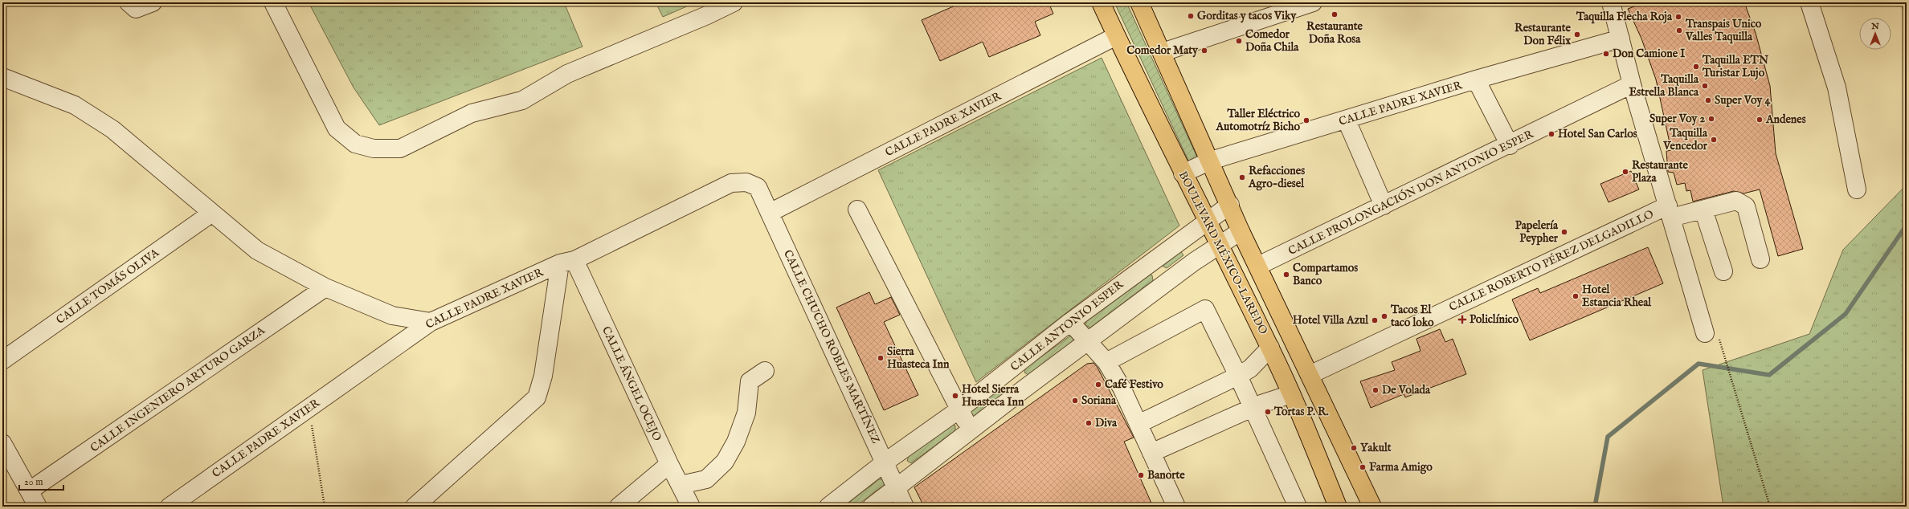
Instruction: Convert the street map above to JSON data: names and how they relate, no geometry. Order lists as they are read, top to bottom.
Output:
{
  "streets": {
    "main road": ["BOULEVARD MÉXICO-LAREDO"],
    "street": [
      "CALLE PADRE XAVIER",
      "CALLE PROLONGACIÓN DON ANTONIO ESPER",
      "CALLE ROBERTO PÉREZ DELGADILLO",
      "CALLE TOMÁS OLIVA",
      "CALLE ANTONIO ESPER",
      "CALLE CHUCHO ROBLES MARTÍNEZ",
      "CALLE ÁNGEL OCEJO",
      "CALLE INGENIERO ARTURO GARZA"
    ]
  },
  "crossings": [
    ["CALLE PADRE XAVIER", "BOULEVARD MÉXICO-LAREDO"],
    ["CALLE PADRE XAVIER", "CALLE ROBERTO PÉREZ DELGADILLO"],
    ["CALLE PADRE XAVIER", "CALLE CHUCHO ROBLES MARTÍNEZ"],
    ["CALLE PADRE XAVIER", "CALLE ÁNGEL OCEJO"],
    ["CALLE PROLONGACIÓN DON ANTONIO ESPER", "BOULEVARD MÉXICO-LAREDO"],
    ["CALLE PROLONGACIÓN DON ANTONIO ESPER", "CALLE ROBERTO PÉREZ DELGADILLO"],
    ["BOULEVARD MÉXICO-LAREDO", "CALLE ROBERTO PÉREZ DELGADILLO"],
    ["BOULEVARD MÉXICO-LAREDO", "CALLE ANTONIO ESPER"],
    ["CALLE ANTONIO ESPER", "CALLE CHUCHO ROBLES MARTÍNEZ"]
  ],
  "places": {
    "other": [
      "Restaurante Doña Rosa",
      "Gorditas y tacos Viky",
      "Taquilla Flecha Roja",
      "Transpais Unico Valles Taquilla",
      "Restaurante Don Félix",
      "Comedor Doña Chila",
      "Comedor Maty",
      "Don Camione I",
      "Taquilla ETN Turistar Lujo",
      "Taquilla Estrella Blanca",
      "Super Voy 4",
      "Super Voy 2",
      "Andenes",
      "Taller Eléctrico Automotríz Bicho",
      "Hotel San Carlos",
      "Taquilla Vencedor",
      "Restaurante Plaza",
      "Refacciones Agro-diesel",
      "Papelería Peypher",
      "Compartamos Banco",
      "Hotel Estancia Rheal",
      "Tacos El taco loko",
      "Hotel Villa Azul",
      "Sierra Huasteca Inn",
      "Café Festivo",
      "De Volada",
      "Hotel Sierra Huasteca Inn",
      "Soriana",
      "Tortas P. R.",
      "Diva",
      "Yakult",
      "Farma Amigo",
      "Banorte"
    ],
    "health": ["Policlínico"]
  },
  "scale_bar": "20 m",
  "north": "top"
}
